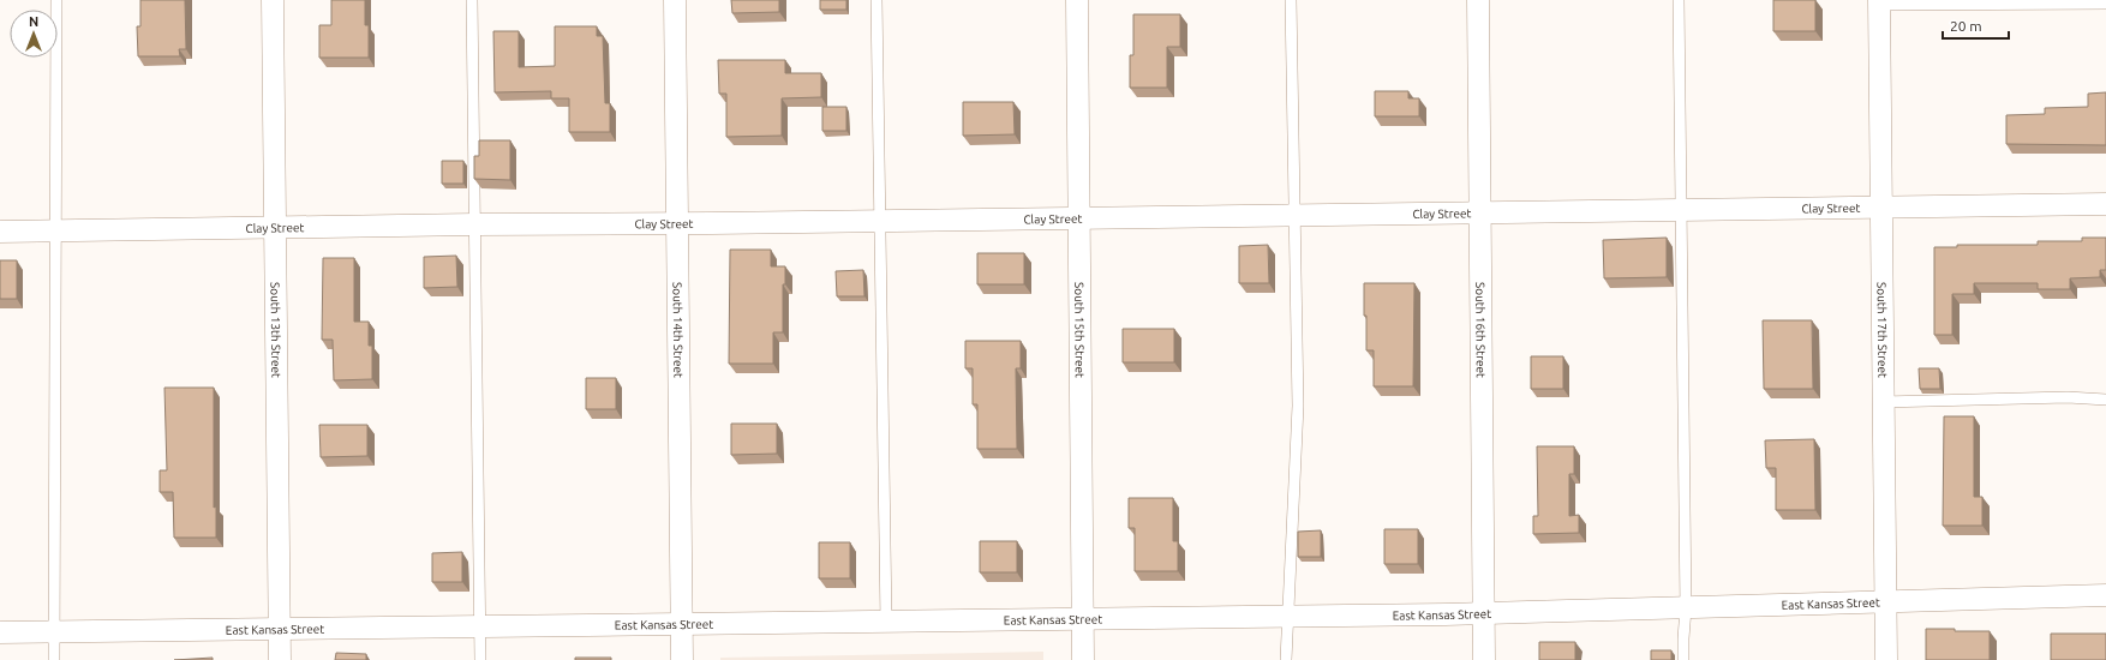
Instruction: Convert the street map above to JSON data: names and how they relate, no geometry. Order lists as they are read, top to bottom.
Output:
{
  "streets": {
    "street": [
      "Clay Street",
      "South 13th Street",
      "South 14th Street",
      "South 15th Street",
      "South 16th Street",
      "South 17th Street",
      "East Kansas Street"
    ]
  },
  "crossings": [
    ["Clay Street", "South 13th Street"],
    ["Clay Street", "South 14th Street"],
    ["Clay Street", "South 15th Street"],
    ["Clay Street", "South 16th Street"],
    ["Clay Street", "South 17th Street"],
    ["South 13th Street", "East Kansas Street"],
    ["South 14th Street", "East Kansas Street"],
    ["South 15th Street", "East Kansas Street"],
    ["South 16th Street", "East Kansas Street"],
    ["South 17th Street", "East Kansas Street"]
  ],
  "scale_bar": "20 m",
  "north": "top"
}
